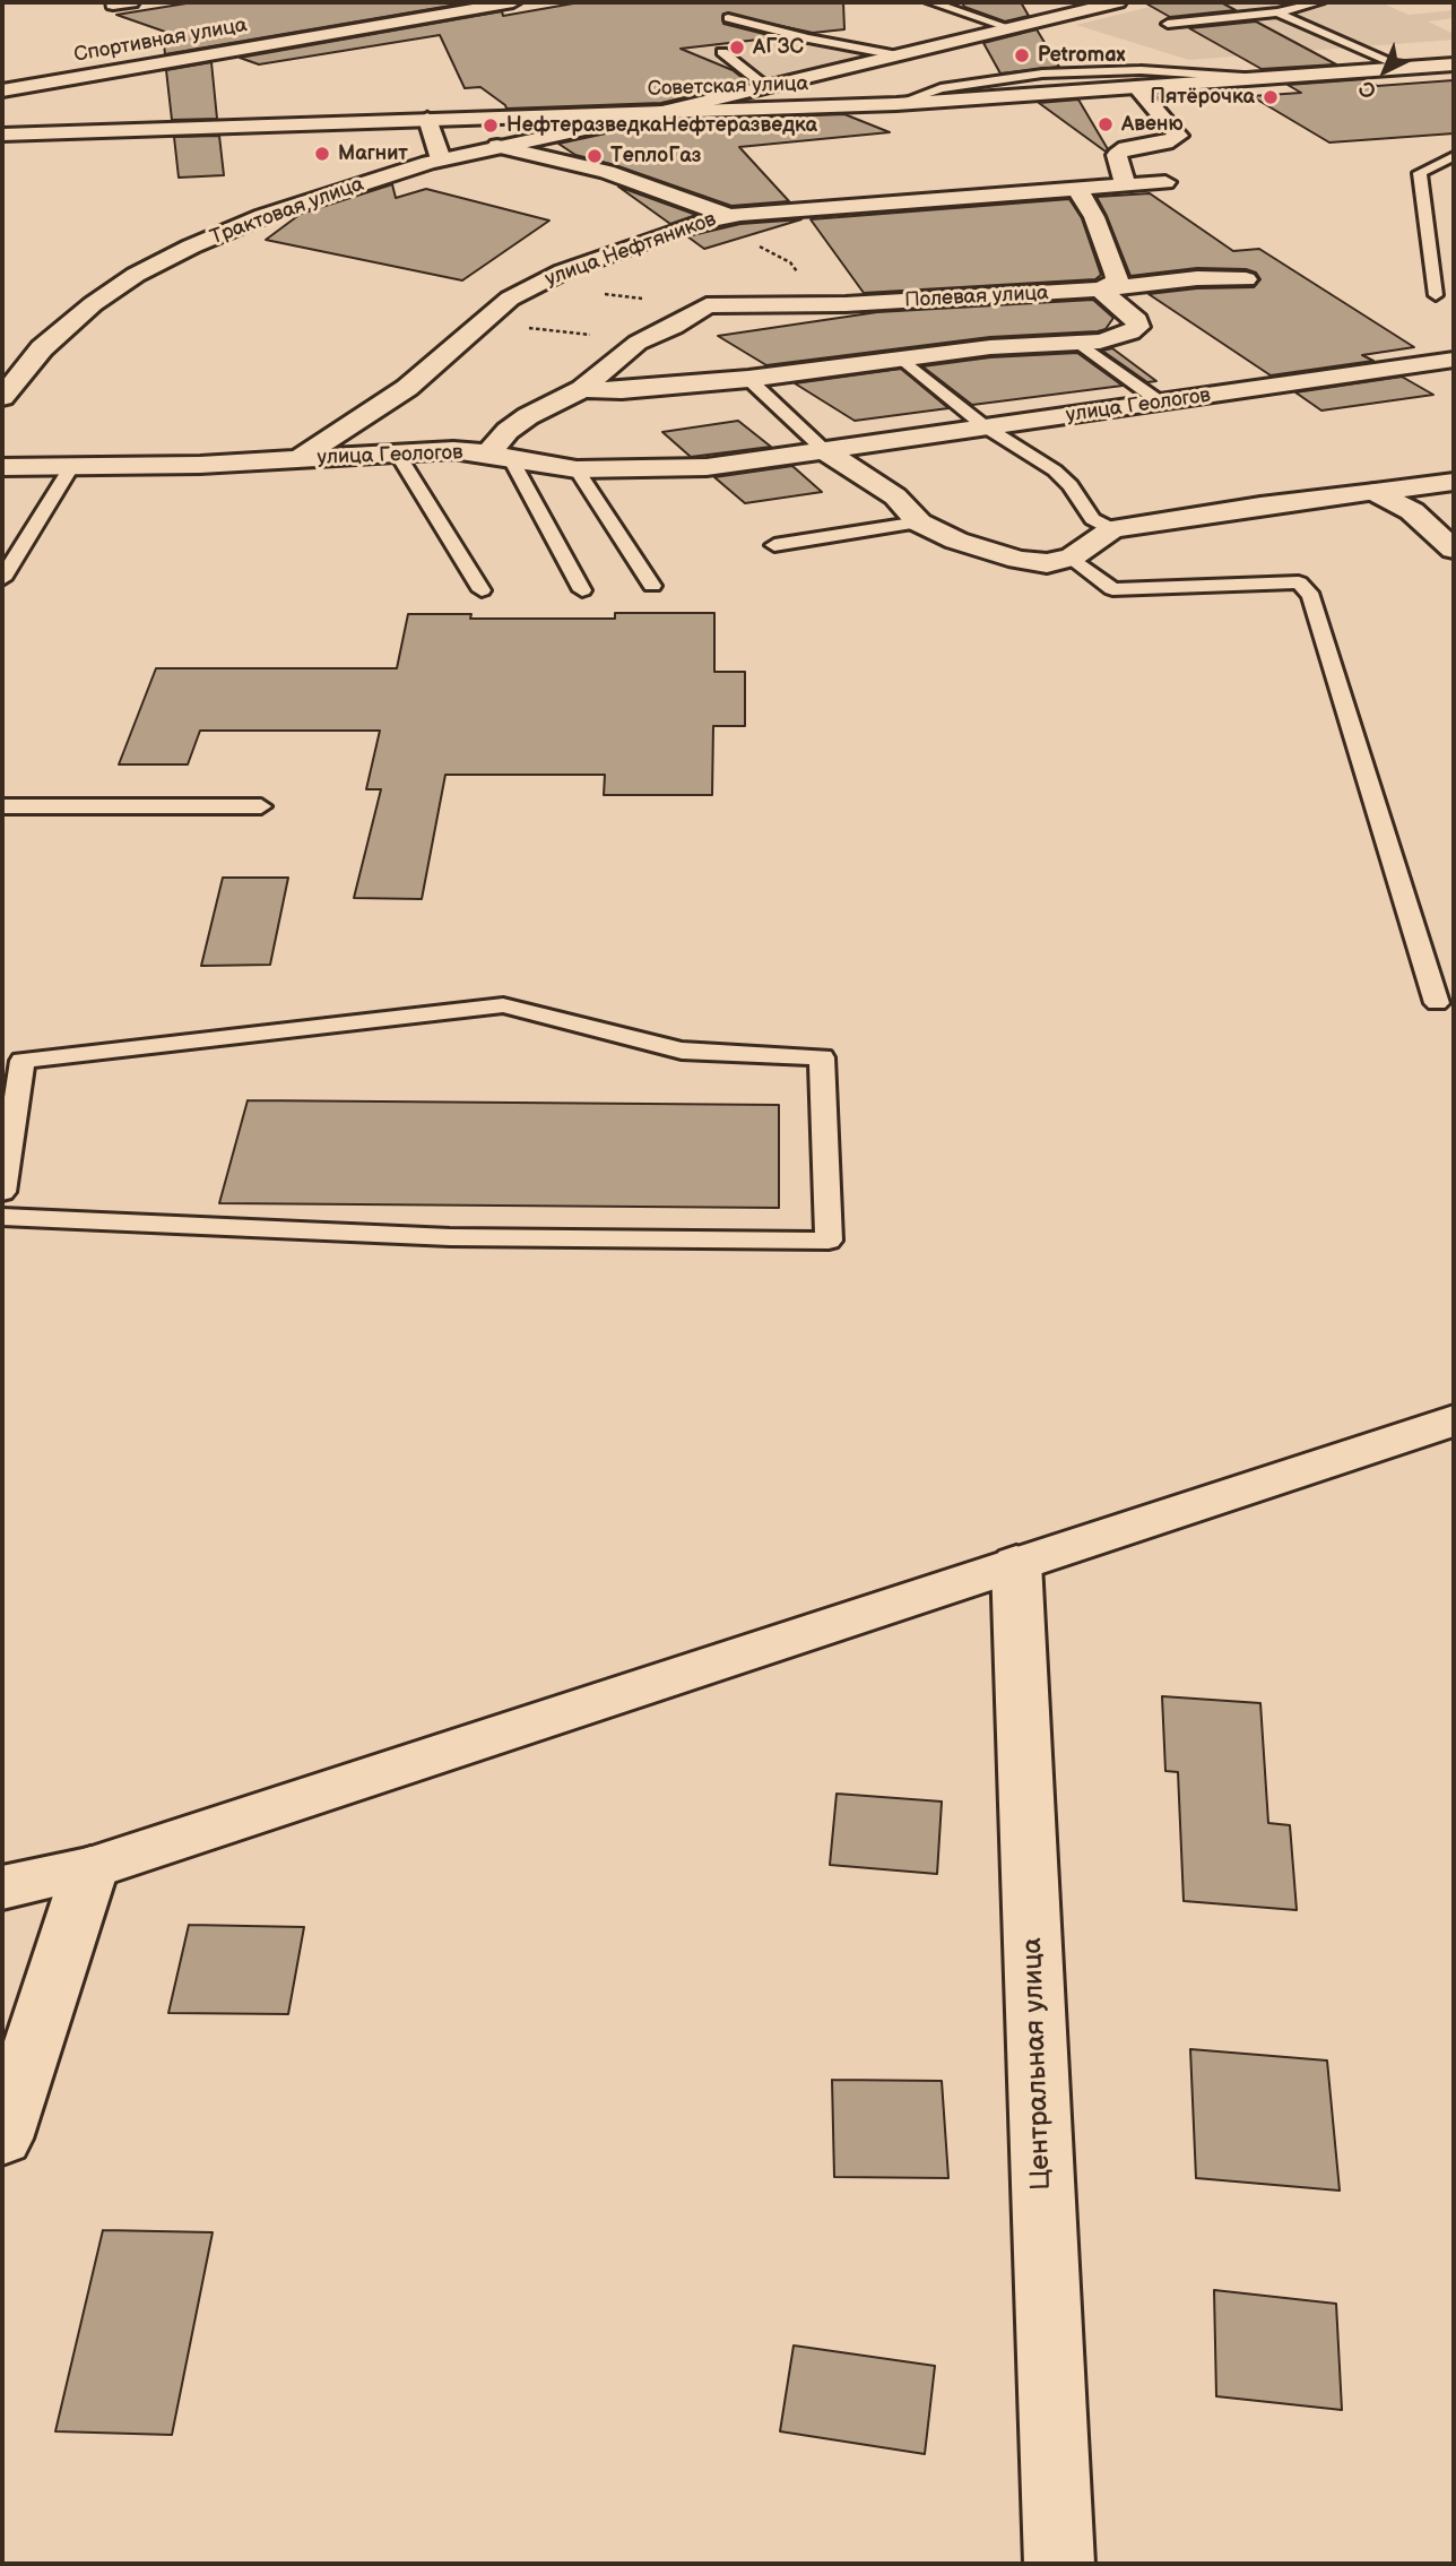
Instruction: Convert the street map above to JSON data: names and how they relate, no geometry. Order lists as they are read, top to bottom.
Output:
{
  "streets": {
    "street": [
      "Спортивная улица",
      "Советская улица",
      "Трактовая улица",
      "улица Нефтяников",
      "Полевая улица",
      "улица Геологов",
      "Центральная улица"
    ]
  },
  "crossings": [
    ["Советская улица", "Трактовая улица"],
    ["улица Нефтяников", "улица Геологов"]
  ],
  "places": [
    "АГЗС",
    "Petromax",
    "Пятёрочка",
    "Авеню",
    "НефтеразведкаНефтеразведка",
    "Магнит",
    "ТеплоГаз"
  ],
  "north": "bottom left"
}
